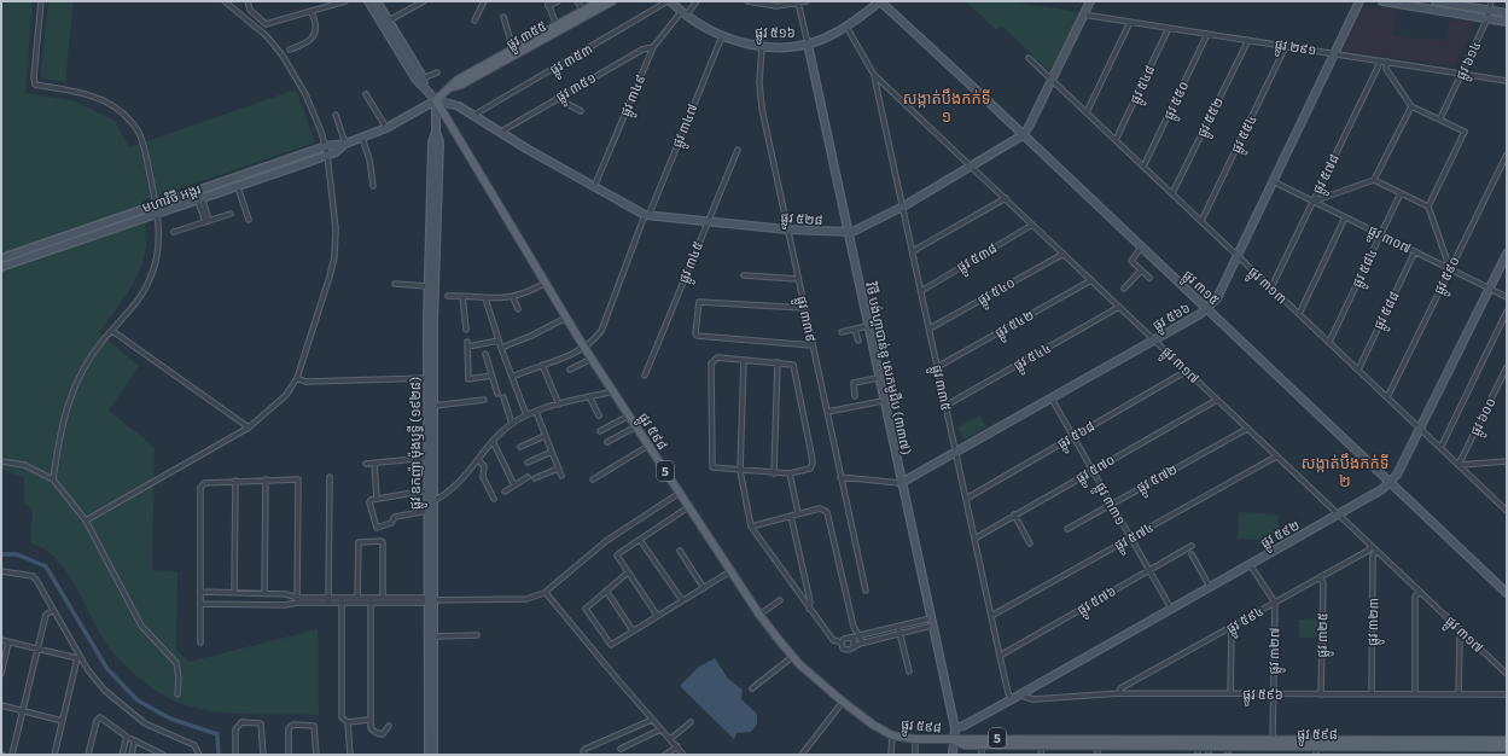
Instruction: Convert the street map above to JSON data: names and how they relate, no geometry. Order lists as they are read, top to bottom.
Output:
{
  "streets": {
    "main road": ["ផ្លូវ ៣៥៥", "ផ្លូវ ៥៩៨", "5"],
    "street": [
      "ផ្លូវ ៥១៦",
      "ផ្លូវ ២៩១",
      "ផ្លូវ ៣៥៣",
      "ផ្លូវ ៦១៤",
      "ផ្លូវ ៥៤៨",
      "ផ្លូវ ៣៥១",
      "ផ្លូវ ៣៤៩",
      "ផ្លូវ ៥៥០",
      "ផ្លូវ ៥៥២",
      "ផ្លូវ ៣៤៧",
      "ផ្លូវ ៥៥៤",
      "ផ្លូវ ៥៧៨",
      "មហាវិថី អង្គរ",
      "ផ្លូវ ៥២៨",
      "ផ្លូវ ៣០៧",
      "ផ្លូវ ៥៣៨",
      "ផ្លូវ ៣៤៥",
      "ផ្លូវ ៥៨៤",
      "ផ្លូវ ៥៩០",
      "ផ្លូវ ៣១៣",
      "ផ្លូវ ៣១៥",
      "ផ្លូវ ៥៤០",
      "ផ្លូវ ៥៨៨",
      "ផ្លូវ ៥៦៦",
      "ផ្លូវ ៣៣៩",
      "ផ្លូវ ៥៤២",
      "ផ្លូវ ៥៤៤",
      "ផ្លូវ ៣១៧",
      "វិថី បង់ហ្គាបាន់ឌូ សេកមូជីប (៣៣៧)",
      "ផ្លូវ ៣៣៥",
      "ផ្លូវ ៦០០",
      "ផ្លូវ ៥៦៨",
      "ផ្លូវ ឧកញ៉ា ម៉ុងឫទ្ធី (១៩២៨)",
      "ផ្លូវ ៥៧០",
      "ផ្លូវ ៥៧២",
      "ផ្លូវ ៣៣១",
      "ផ្លូវ ៥៩២",
      "ផ្លូវ ៥៧៤",
      "ផ្លូវ ៥៧៦",
      "ផ្លូវ ៥៩៤",
      "ផ្លូវ ៣២៣",
      "ផ្លូវ ៣២៥",
      "ផ្លូវ ៣២៧",
      "ផ្លូវ ៥៩៦"
    ]
  },
  "crossings": [
    ["ផ្លូវ ៥១៦", "ផ្លូវ ៣៥៣"],
    ["ផ្លូវ ៥១៦", "ផ្លូវ ៣៤៩"],
    ["ផ្លូវ ៥១៦", "ផ្លូវ ៣៤៧"],
    ["ផ្លូវ ៥១៦", "ផ្លូវ ៣១៥"],
    ["ផ្លូវ ៥១៦", "ផ្លូវ ៣៣៩"],
    ["ផ្លូវ ៥១៦", "ផ្លូវ ៣១៧"],
    ["ផ្លូវ ៥១៦", "វិថី បង់ហ្គាបាន់ឌូ សេកមូជីប (៣៣៧)"],
    ["ផ្លូវ ៣៥៥", "មហាវិថី អង្គរ"],
    ["ផ្លូវ ៣៥៥", "ផ្លូវ ៥២៨"],
    ["ផ្លូវ ៣៥៥", "ផ្លូវ ៥៩៨"],
    ["ផ្លូវ ៣៥៥", "ផ្លូវ ឧកញ៉ា ម៉ុងឫទ្ធី (១៩២៨)"],
    ["ផ្លូវ ២៩១", "ផ្លូវ ៦១៤"],
    ["ផ្លូវ ២៩១", "ផ្លូវ ៥៤៨"],
    ["ផ្លូវ ២៩១", "ផ្លូវ ៥៥០"],
    ["ផ្លូវ ២៩១", "ផ្លូវ ៥៥២"],
    ["ផ្លូវ ២៩១", "ផ្លូវ ៥៥៤"],
    ["ផ្លូវ ២៩១", "ផ្លូវ ៥៧៨"],
    ["ផ្លូវ ២៩១", "ផ្លូវ ៥៦៦"],
    ["ផ្លូវ ៣៥៣", "ផ្លូវ ៥២៨"],
    ["ផ្លូវ ៥៤៨", "ផ្លូវ ៣១៣"],
    ["ផ្លូវ ៣៥១", "ផ្លូវ ៣៤៩"],
    ["ផ្លូវ ៣៥១", "ផ្លូវ ៥២៨"],
    ["ផ្លូវ ៣៤៩", "ផ្លូវ ៥២៨"],
    ["ផ្លូវ ៥៥០", "ផ្លូវ ៣១៣"],
    ["ផ្លូវ ៥៥២", "ផ្លូវ ៣១៣"],
    ["ផ្លូវ ៣៤៧", "ផ្លូវ ៥២៨"],
    ["ផ្លូវ ៣៤៧", "ផ្លូវ ៥៩៨"],
    ["ផ្លូវ ៥៥៤", "ផ្លូវ ៣១៣"],
    ["ផ្លូវ ៥៧៨", "ផ្លូវ ៣០៧"],
    ["ផ្លូវ ៥៧៨", "ផ្លូវ ៣១៣"],
    ["មហាវិថី អង្គរ", "ផ្លូវ ៥២៨"],
    ["មហាវិថី អង្គរ", "ផ្លូវ ៥៩៨"],
    ["មហាវិថី អង្គរ", "ផ្លូវ ឧកញ៉ា ម៉ុងឫទ្ធី (១៩២៨)"],
    ["ផ្លូវ ៥២៨", "ផ្លូវ ៣៤៥"],
    ["ផ្លូវ ៥២៨", "ផ្លូវ ៣១៥"],
    ["ផ្លូវ ៥២៨", "ផ្លូវ ៣៣៩"],
    ["ផ្លូវ ៥២៨", "ផ្លូវ ៣១៧"],
    ["ផ្លូវ ៥២៨", "វិថី បង់ហ្គាបាន់ឌូ សេកមូជីប (៣៣៧)"],
    ["ផ្លូវ ៥២៨", "ផ្លូវ ៣៣៥"],
    ["ផ្លូវ ៥២៨", "ផ្លូវ ៥៩៨"],
    ["ផ្លូវ ៥២៨", "ផ្លូវ ឧកញ៉ា ម៉ុងឫទ្ធី (១៩២៨)"],
    ["ផ្លូវ ៣០៧", "ផ្លូវ ៥៨៤"],
    ["ផ្លូវ ៣០៧", "ផ្លូវ ៥៩០"],
    ["ផ្លូវ ៣០៧", "ផ្លូវ ៥៨៨"],
    ["ផ្លូវ ៣០៧", "ផ្លូវ ៥៦៦"],
    ["ផ្លូវ ៣០៧", "ផ្លូវ ៥៩២"],
    ["ផ្លូវ ៥៣៨", "ផ្លូវ ៣១៧"],
    ["ផ្លូវ ៥៣៨", "ផ្លូវ ៣៣៥"],
    ["ផ្លូវ ៥៨៤", "ផ្លូវ ៣១៣"],
    ["ផ្លូវ ៥៩០", "ផ្លូវ ៣១៣"],
    ["ផ្លូវ ៣១៣", "ផ្លូវ ៥៨៨"],
    ["ផ្លូវ ៣១៣", "ផ្លូវ ៥៦៦"],
    ["ផ្លូវ ៣១៣", "ផ្លូវ ៦០០"],
    ["ផ្លូវ ៣១៣", "ផ្លូវ ៥៩២"],
    ["ផ្លូវ ៣១៥", "ផ្លូវ ៥៦៦"],
    ["ផ្លូវ ៣១៥", "ផ្លូវ ៥៩២"],
    ["ផ្លូវ ៥៤០", "ផ្លូវ ៣១៧"],
    ["ផ្លូវ ៥៤០", "ផ្លូវ ៣៣៥"],
    ["ផ្លូវ ៥៦៦", "ផ្លូវ ៣១៧"],
    ["ផ្លូវ ៥៦៦", "វិថី បង់ហ្គាបាន់ឌូ សេកមូជីប (៣៣៧)"],
    ["ផ្លូវ ៥៦៦", "ផ្លូវ ៣៣៥"],
    ["ផ្លូវ ៥៦៦", "ផ្លូវ ៣៣១"],
    ["ផ្លូវ ៥៤២", "ផ្លូវ ៣១៧"],
    ["ផ្លូវ ៥៤២", "ផ្លូវ ៣៣៥"],
    ["ផ្លូវ ៥៤៤", "ផ្លូវ ៣១៧"],
    ["ផ្លូវ ៥៤៤", "ផ្លូវ ៣៣៥"],
    ["ផ្លូវ ៣១៧", "ផ្លូវ ៣៣៥"],
    ["ផ្លូវ ៣១៧", "ផ្លូវ ៥៦៨"],
    ["ផ្លូវ ៣១៧", "ផ្លូវ ៥៧០"],
    ["ផ្លូវ ៣១៧", "ផ្លូវ ៥៧២"],
    ["ផ្លូវ ៣១៧", "ផ្លូវ ៥៩២"],
    ["ផ្លូវ ៣១៧", "ផ្លូវ ៥៧៤"],
    ["ផ្លូវ ៣១៧", "ផ្លូវ ៥៩៤"],
    ["ផ្លូវ ៣១៧", "ផ្លូវ ៣២៣"],
    ["វិថី បង់ហ្គាបាន់ឌូ សេកមូជីប (៣៣៧)", "ផ្លូវ ៥៩៨"],
    ["វិថី បង់ហ្គាបាន់ឌូ សេកមូជីប (៣៣៧)", "ផ្លូវ ៥៩២"],
    ["ផ្លូវ ៣៣៥", "ផ្លូវ ៥៦៨"],
    ["ផ្លូវ ៣៣៥", "ផ្លូវ ៥៧០"],
    ["ផ្លូវ ៣៣៥", "ផ្លូវ ៥៩២"],
    ["ផ្លូវ ៣៣៥", "ផ្លូវ ៥៧៤"],
    ["ផ្លូវ ៣៣៥", "ផ្លូវ ៥៧៦"],
    ["ផ្លូវ ៥៩៨", "ផ្លូវ ឧកញ៉ា ម៉ុងឫទ្ធី (១៩២៨)"],
    ["ផ្លូវ ៥៩៨", "ផ្លូវ ៣២៧"],
    ["ផ្លូវ ៥៦៨", "ផ្លូវ ៣៣១"],
    ["ផ្លូវ ៥៧០", "ផ្លូវ ៣៣១"],
    ["ផ្លូវ ៥៧២", "ផ្លូវ ៣៣១"],
    ["ផ្លូវ ៣៣១", "ផ្លូវ ៥៩២"],
    ["ផ្លូវ ៣៣១", "ផ្លូវ ៥៧៤"],
    ["ផ្លូវ ៣៣១", "ផ្លូវ ៥៧៦"],
    ["ផ្លូវ ៥៩២", "ផ្លូវ ៥៩៦"],
    ["ផ្លូវ ៥៩៤", "ផ្លូវ ៣២៥"],
    ["ផ្លូវ ៥៩៤", "ផ្លូវ ៣២៧"],
    ["ផ្លូវ ៥៩៤", "ផ្លូវ ៥៩៦"],
    ["ផ្លូវ ៣២៣", "ផ្លូវ ៥៩៦"],
    ["ផ្លូវ ៣២៥", "ផ្លូវ ៥៩៦"],
    ["ផ្លូវ ៣២៧", "ផ្លូវ ៥៩៦"]
  ],
  "districts": ["សង្កាត់បឹងកក់ទី ១", "សង្កាត់បឹងកក់ទី ២"]
}
